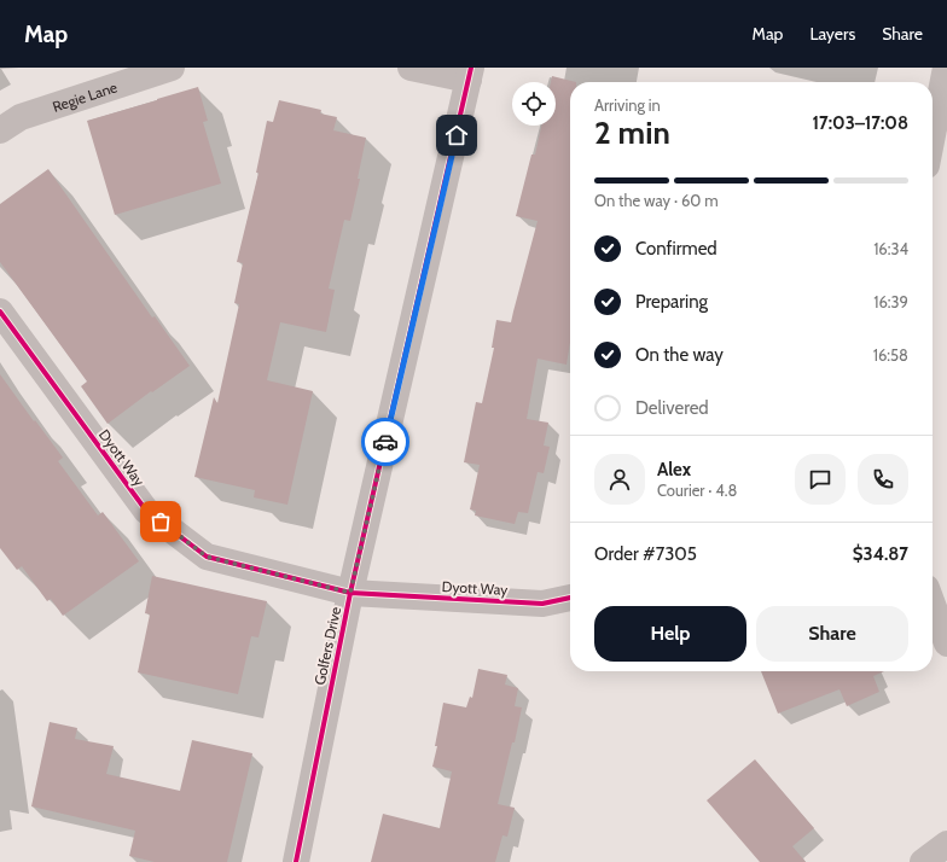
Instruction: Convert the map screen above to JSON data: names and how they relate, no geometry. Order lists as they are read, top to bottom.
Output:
{
  "streets": {
    "street": ["Regie Lane", "Dyott Way", "Golfers Drive"]
  },
  "crossings": [
    ["Dyott Way", "Golfers Drive"]
  ],
  "page": {
    "header": "Map",
    "nav": ["Map", "Layers", "Share"],
    "heading": ["2 min", "Arriving in", "17:03–17:08"],
    "panel": [
      "Alex",
      "Courier · 4.8",
      "Order #7305",
      "$34.87"
    ],
    "bar": "On the way · 60 m",
    "list": [
      ["Confirmed", "16:34"],
      ["Preparing", "16:39"],
      ["On the way", "16:58"],
      "Delivered"
    ],
    "buttons": ["Help", "Share"]
  }
}
